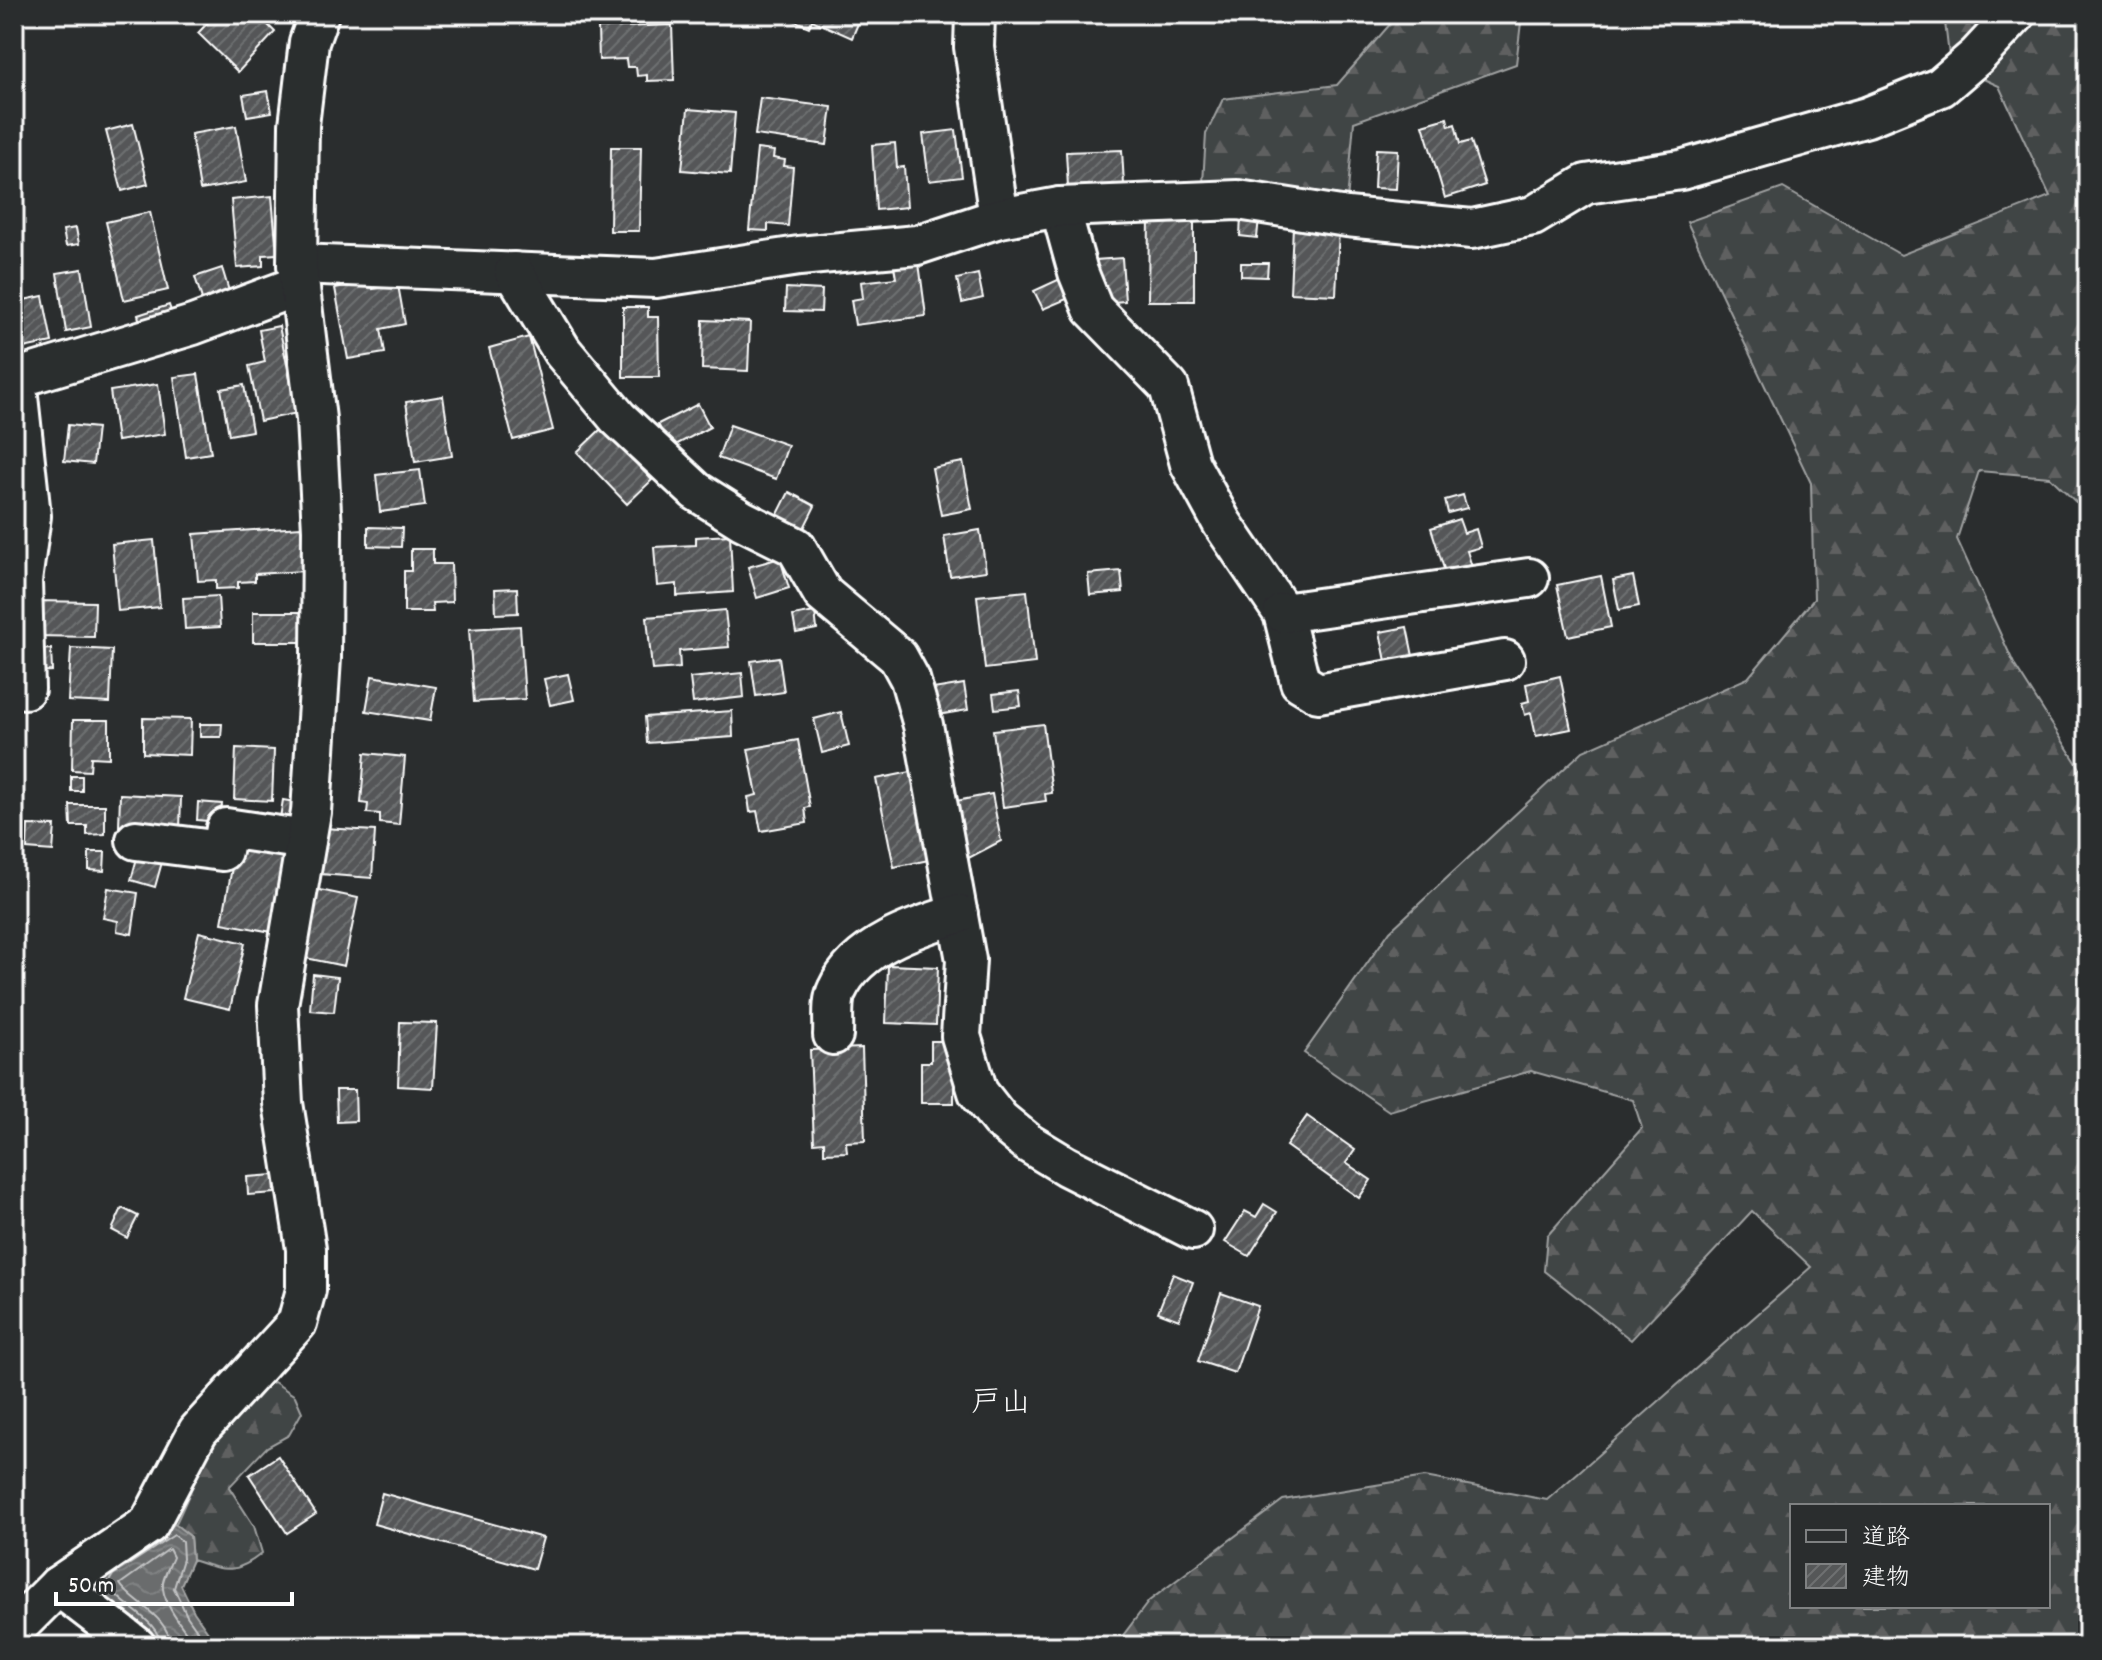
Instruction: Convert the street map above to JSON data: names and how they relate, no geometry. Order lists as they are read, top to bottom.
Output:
{
  "districts": ["戸山"],
  "legend": ["道路", "建物"],
  "scale_bar": "50 m"
}
